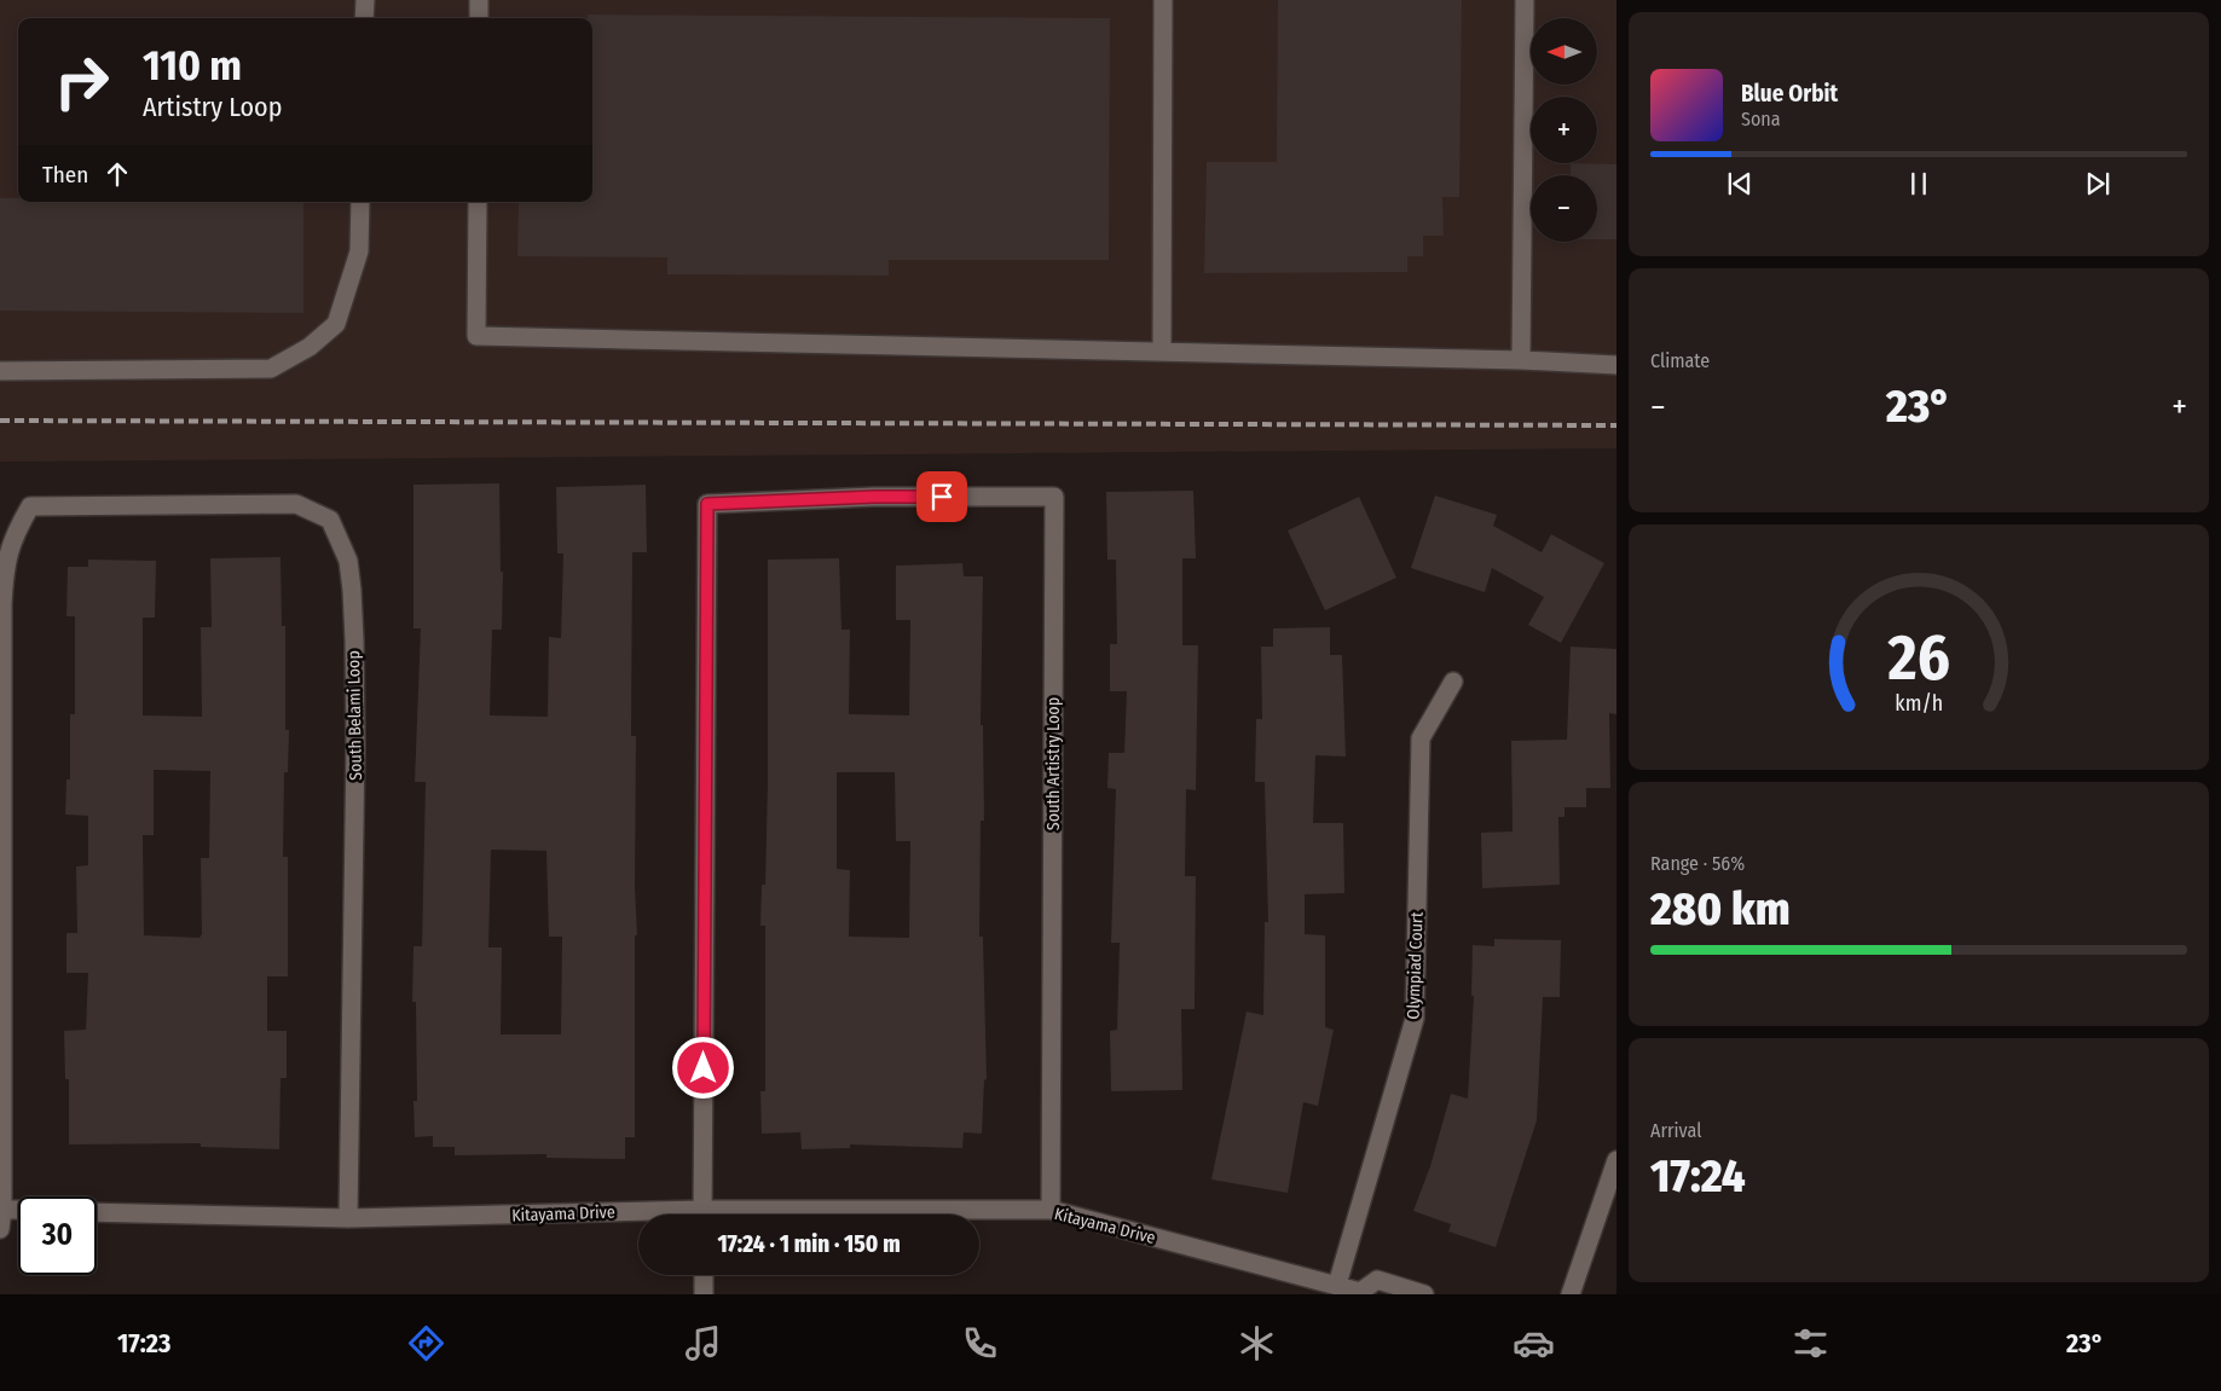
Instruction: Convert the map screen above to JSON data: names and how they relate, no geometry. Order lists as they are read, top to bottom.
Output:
{
  "streets": {
    "street": [
      "South Belami Loop",
      "South Artistry Loop",
      "Olympiad Court",
      "Kitayama Drive"
    ]
  },
  "crossings": [
    ["South Belami Loop", "Kitayama Drive"],
    ["South Artistry Loop", "Kitayama Drive"],
    ["Olympiad Court", "Kitayama Drive"]
  ],
  "north": "left",
  "page": {
    "map_buttons": ["+", "−"],
    "turn": ["110 m", "Artistry Loop"],
    "song": ["Blue Orbit", "Sona"],
    "then": "Then",
    "tile": [
      "Climate",
      ["Range · 56%", "280 km"],
      ["Arrival", "17:24"]
    ],
    "heat": ["−", "23°", "+"],
    "limit": "30",
    "trip": "17:24 · 1 min · 150 m",
    "tabs": ["17:23", "23°"],
    "gauge": ["26", "km/h"]
  }
}
